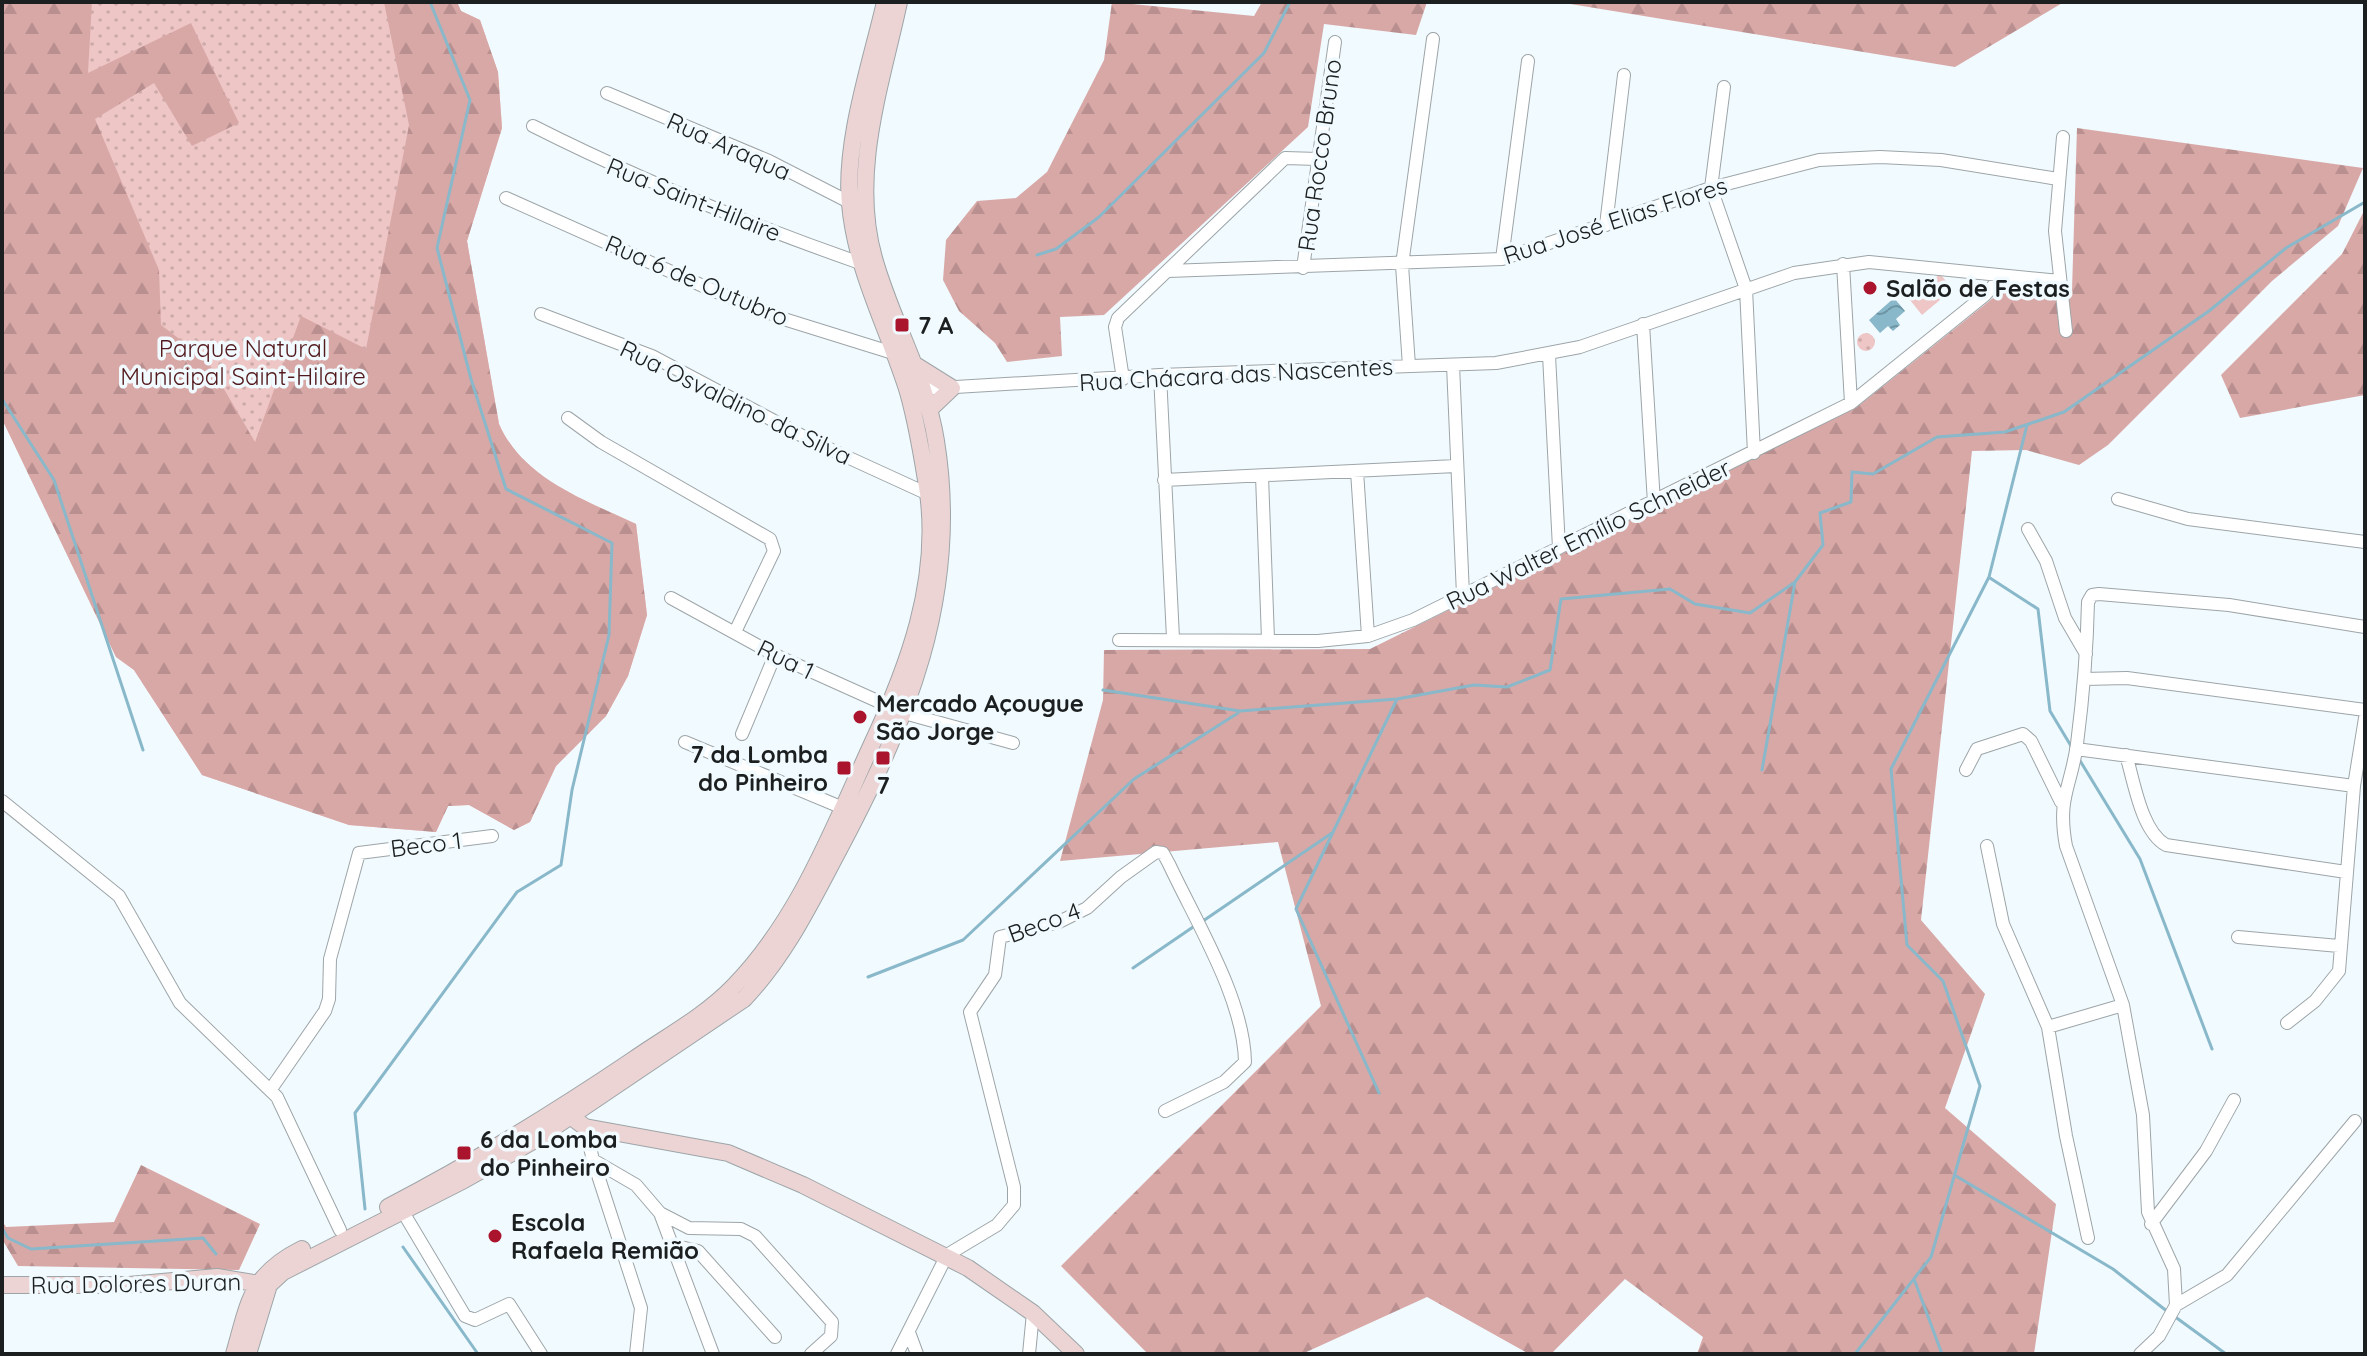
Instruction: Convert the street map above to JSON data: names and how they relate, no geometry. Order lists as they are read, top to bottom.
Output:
{
  "streets": {
    "main road": ["Rua Dolores Duran"],
    "street": [
      "Rua Araqua",
      "Rua Rocco Bruno",
      "Rua Saint-Hilaire",
      "Rua José Elias Flores",
      "Rua 6 de Outubro",
      "Rua Chácara das Nascentes",
      "Rua Osvaldino da Silva",
      "Rua Walter Emílio Schneider",
      "Rua 1",
      "Beco 1",
      "Beco 4"
    ]
  },
  "crossings": [
    ["Rua Rocco Bruno", "Rua José Elias Flores"],
    ["Rua Chácara das Nascentes", "Rua Walter Emílio Schneider"]
  ],
  "parks": ["Parque Natural Municipal Saint-Hilaire"],
  "places": {
    "other": ["Salão de Festas", "Mercado Açougue São Jorge", "Escola Rafaela Remião"],
    "transit": [
      "7 A",
      "7",
      "7 da Lomba do Pinheiro",
      "6 da Lomba do Pinheiro"
    ]
  }
}
